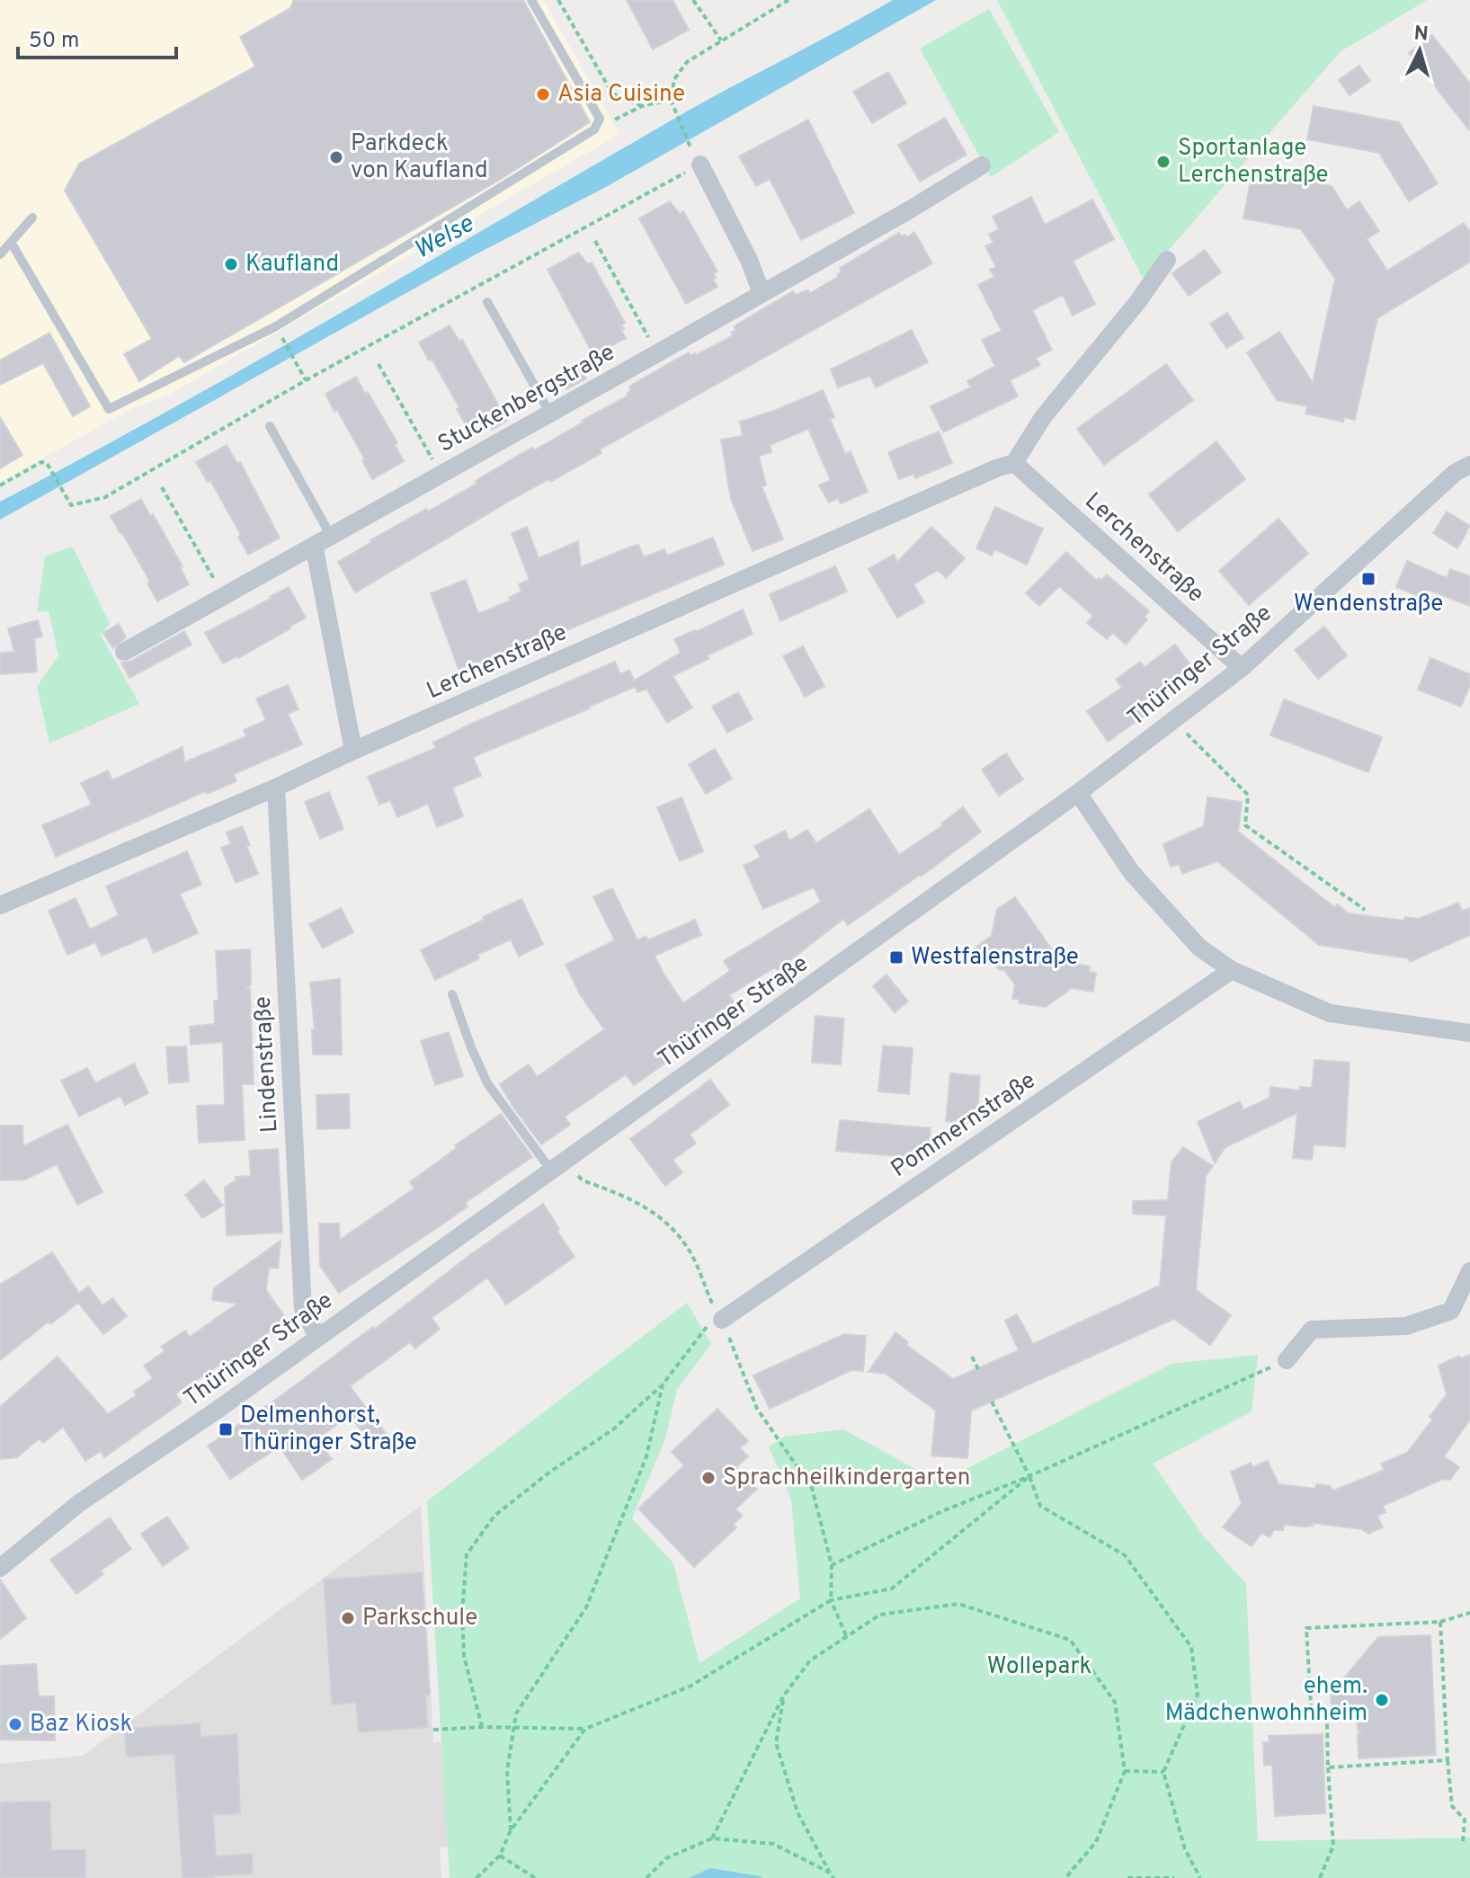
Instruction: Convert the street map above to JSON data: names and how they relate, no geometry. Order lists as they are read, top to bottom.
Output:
{
  "streets": {
    "street": [
      "Stuckenbergstraße",
      "Lerchenstraße",
      "Thüringer Straße",
      "Lindenstraße",
      "Pommernstraße"
    ]
  },
  "crossings": [
    ["Lerchenstraße", "Thüringer Straße"],
    ["Lerchenstraße", "Lindenstraße"],
    ["Thüringer Straße", "Lindenstraße"]
  ],
  "water": ["Welse"],
  "parks": ["Wollepark"],
  "places": {
    "other": [
      "Asia Cuisine",
      "Parkdeck von Kaufland",
      "Sportanlage Lerchenstraße",
      "Kaufland",
      "Sprachheilkindergarten",
      "Parkschule",
      "ehem. Mädchenwohnheim",
      "Baz Kiosk"
    ],
    "transit": ["Wendenstraße", "Westfalenstraße", "Delmenhorst, Thüringer Straße"]
  },
  "scale_bar": "50 m",
  "north": "top"
}
